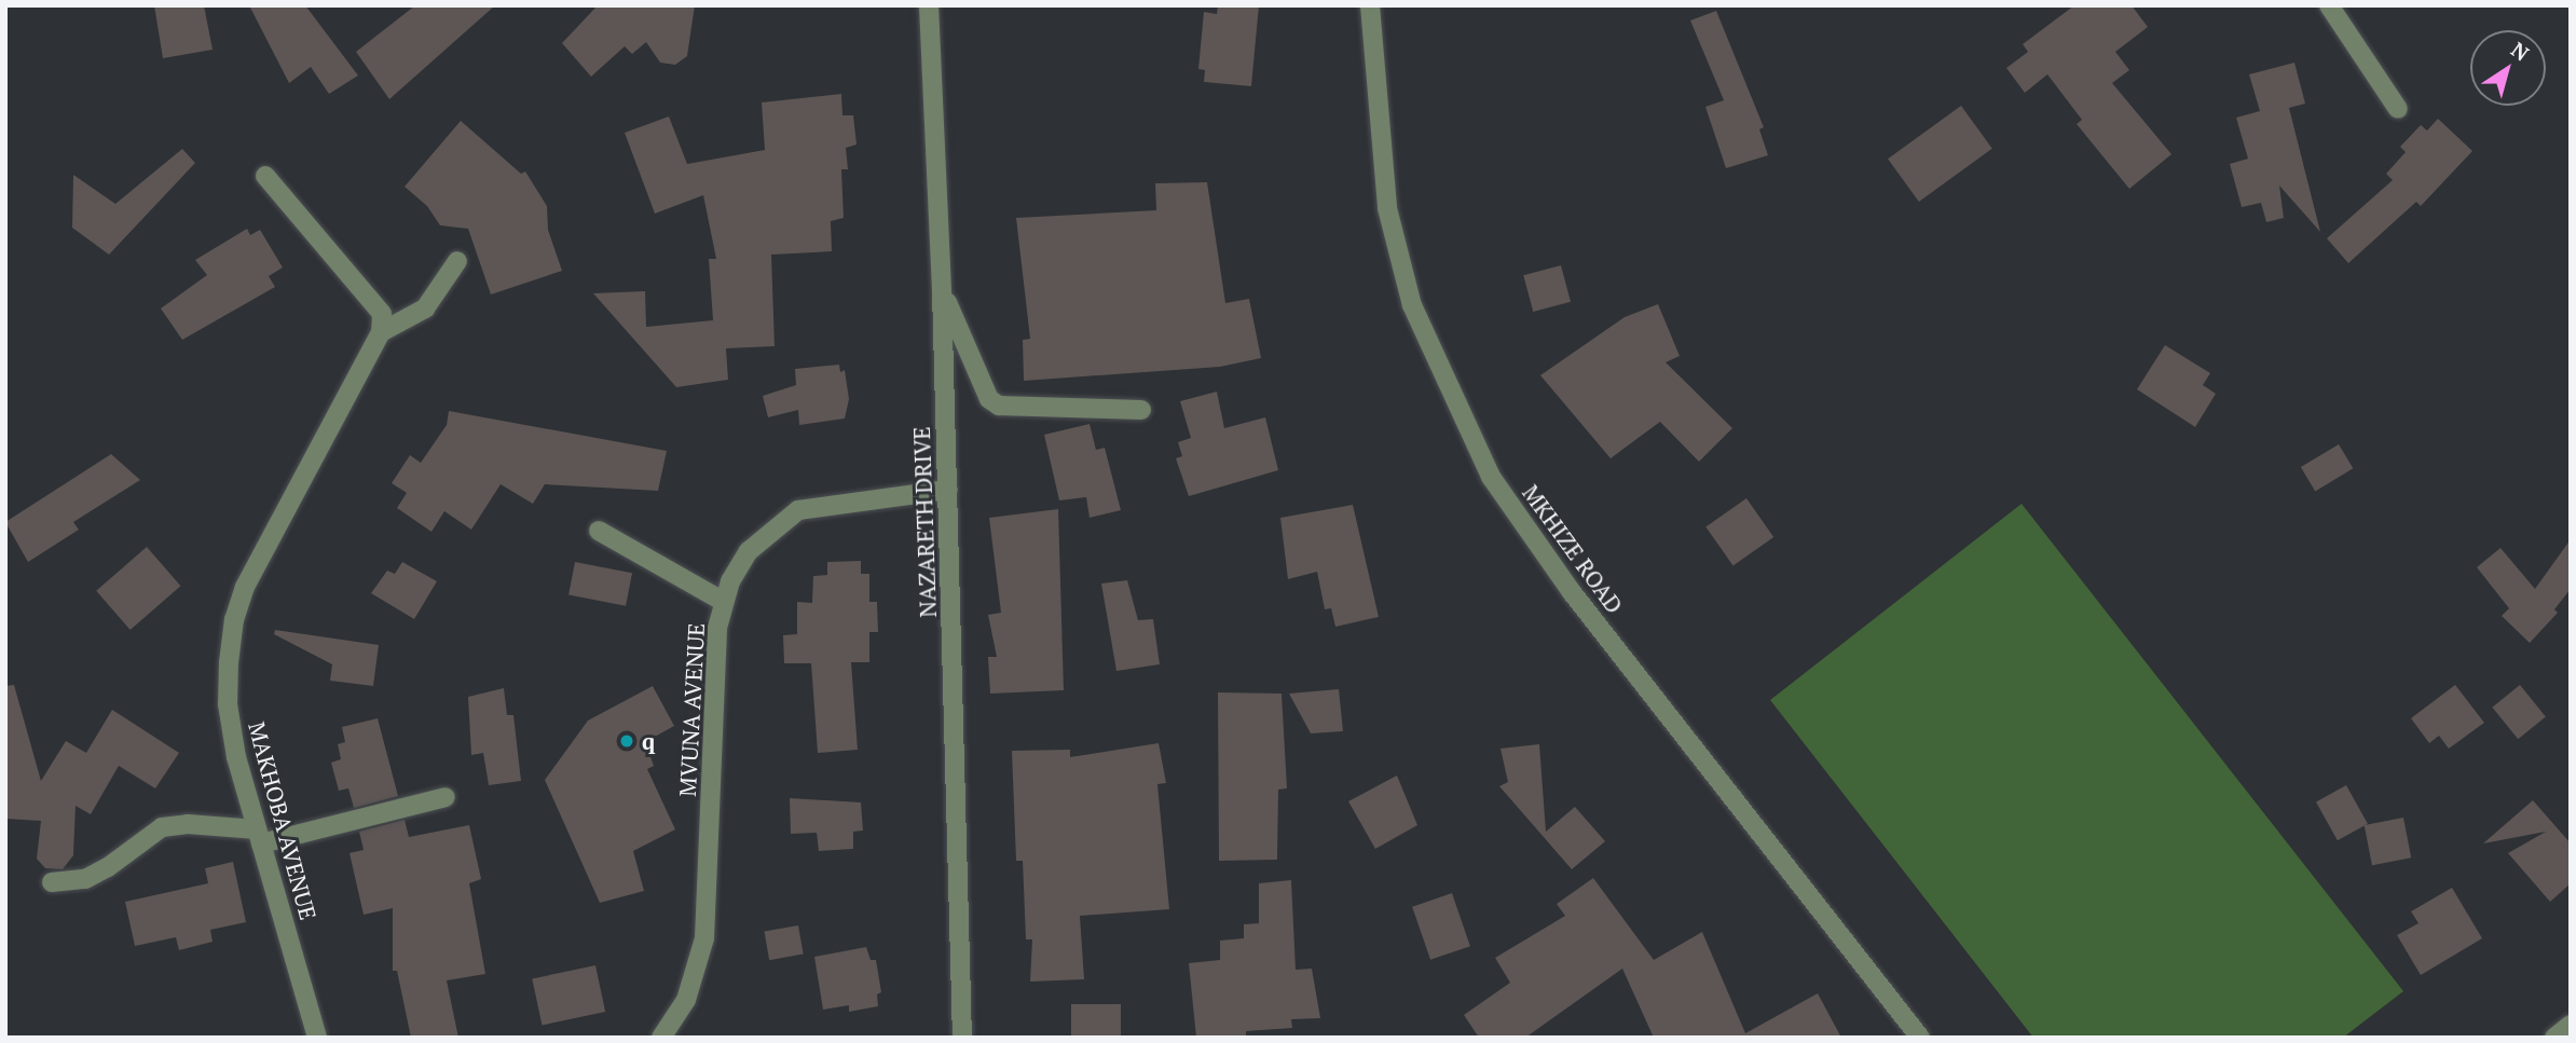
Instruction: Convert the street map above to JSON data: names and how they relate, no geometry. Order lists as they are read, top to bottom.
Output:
{
  "streets": {
    "street": [
      "NAZARETH DRIVE",
      "MKHIZE ROAD",
      "MVUNA AVENUE",
      "MAKHOBA AVENUE"
    ]
  },
  "crossings": [
    ["NAZARETH DRIVE", "MVUNA AVENUE"]
  ],
  "places": ["q"],
  "north": "top right"
}
